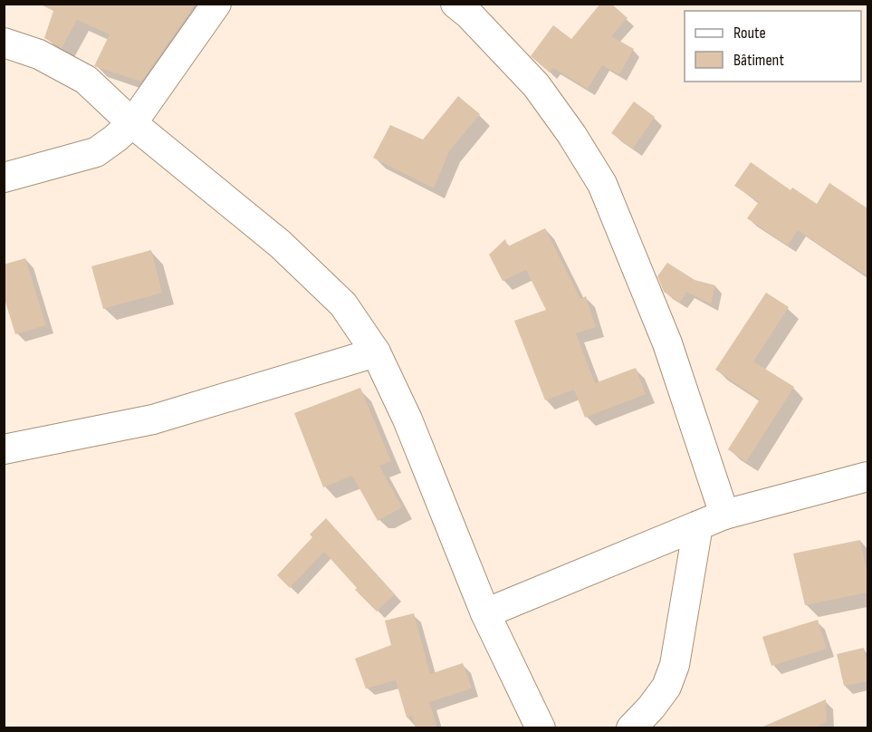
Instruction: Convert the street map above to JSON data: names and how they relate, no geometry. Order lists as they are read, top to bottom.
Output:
{
  "legend": ["Route", "Bâtiment"]
}
